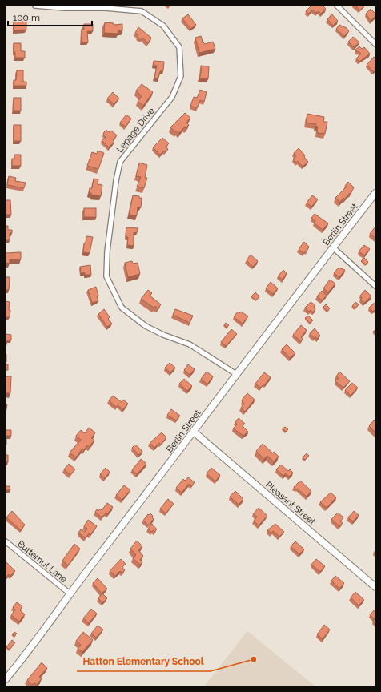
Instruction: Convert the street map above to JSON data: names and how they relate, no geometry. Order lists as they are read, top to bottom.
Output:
{
  "streets": {
    "main road": ["Berlin Street", "Pleasant Street"],
    "street": ["Lepage Drive", "Butternut Lane"]
  },
  "crossings": [
    ["Lepage Drive", "Berlin Street"],
    ["Berlin Street", "Pleasant Street"],
    ["Berlin Street", "Butternut Lane"]
  ],
  "places": ["Hatton Elementary School"],
  "scale_bar": "100 m"
}
